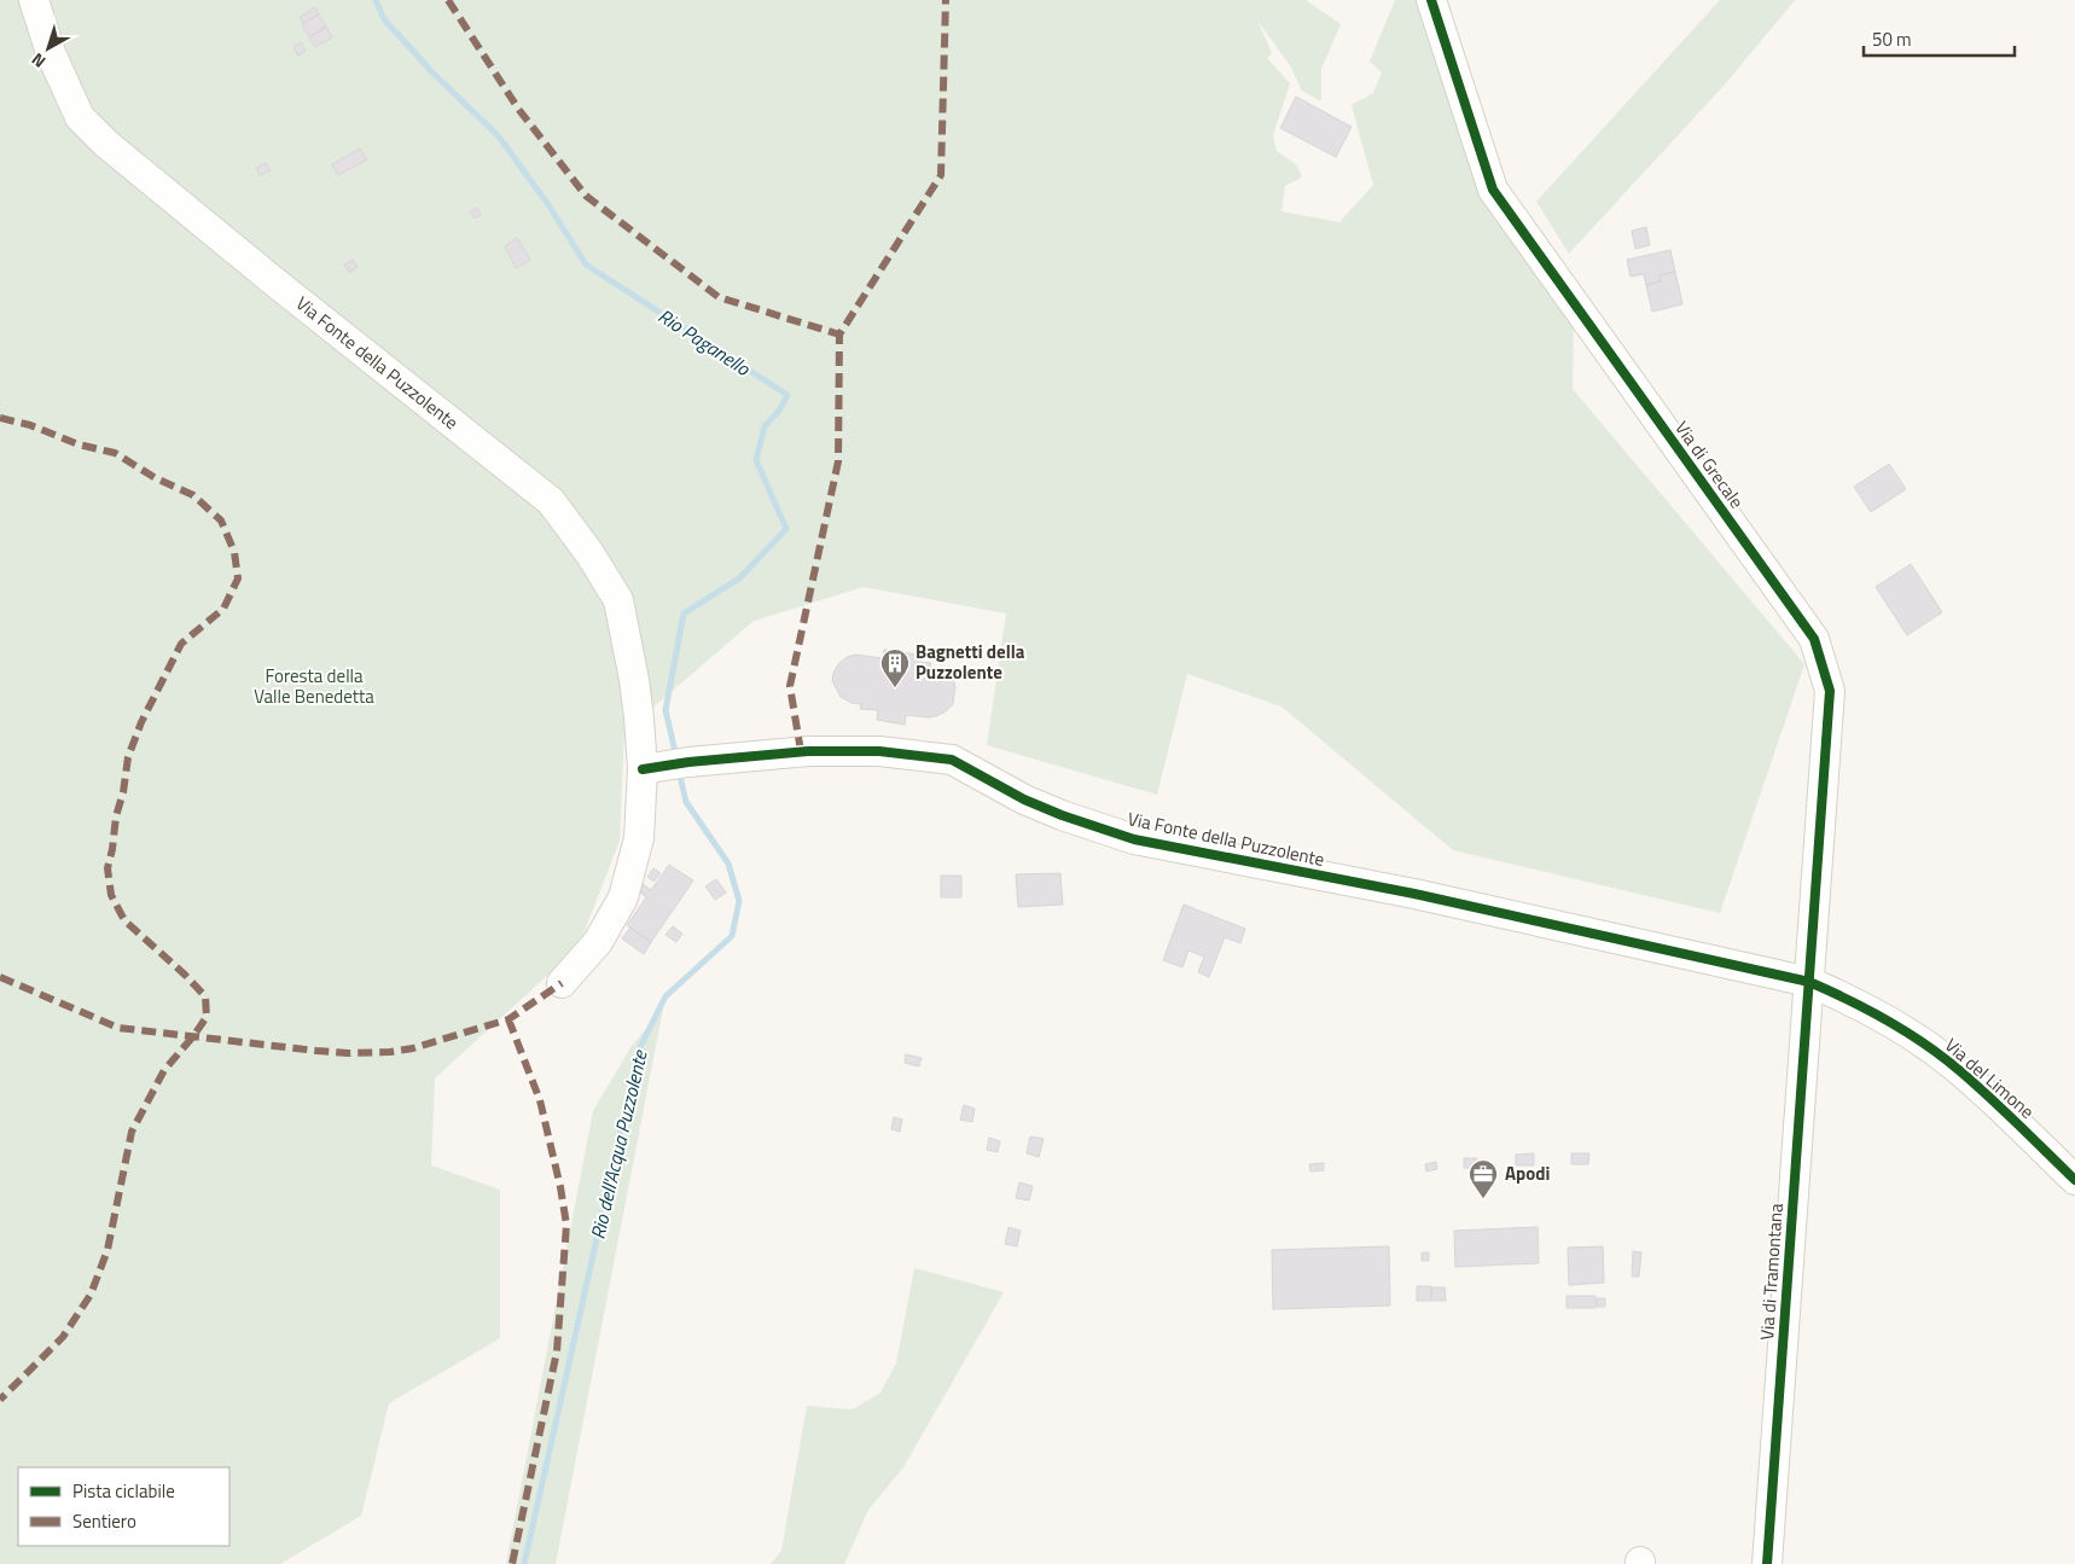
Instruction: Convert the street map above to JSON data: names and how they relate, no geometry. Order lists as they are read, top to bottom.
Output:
{
  "streets": {
    "street": [
      "Via Fonte della Puzzolente",
      "Via di Grecale",
      "Via del Limone",
      "Via di Tramontana"
    ]
  },
  "crossings": [
    ["Via Fonte della Puzzolente", "Via di Grecale"],
    ["Via Fonte della Puzzolente", "Via del Limone"],
    ["Via Fonte della Puzzolente", "Via di Tramontana"],
    ["Via di Grecale", "Via del Limone"],
    ["Via di Grecale", "Via di Tramontana"],
    ["Via del Limone", "Via di Tramontana"]
  ],
  "water": ["Rio Paganello", "Rio dell'Acqua Puzzolente"],
  "parks": ["Foresta della Valle Benedetta"],
  "places": {
    "building": ["Bagnetti della Puzzolente"],
    "office": ["Apodi"]
  },
  "legend": ["Pista ciclabile", "Sentiero"],
  "scale_bar": "50 m",
  "north": "bottom left"
}
